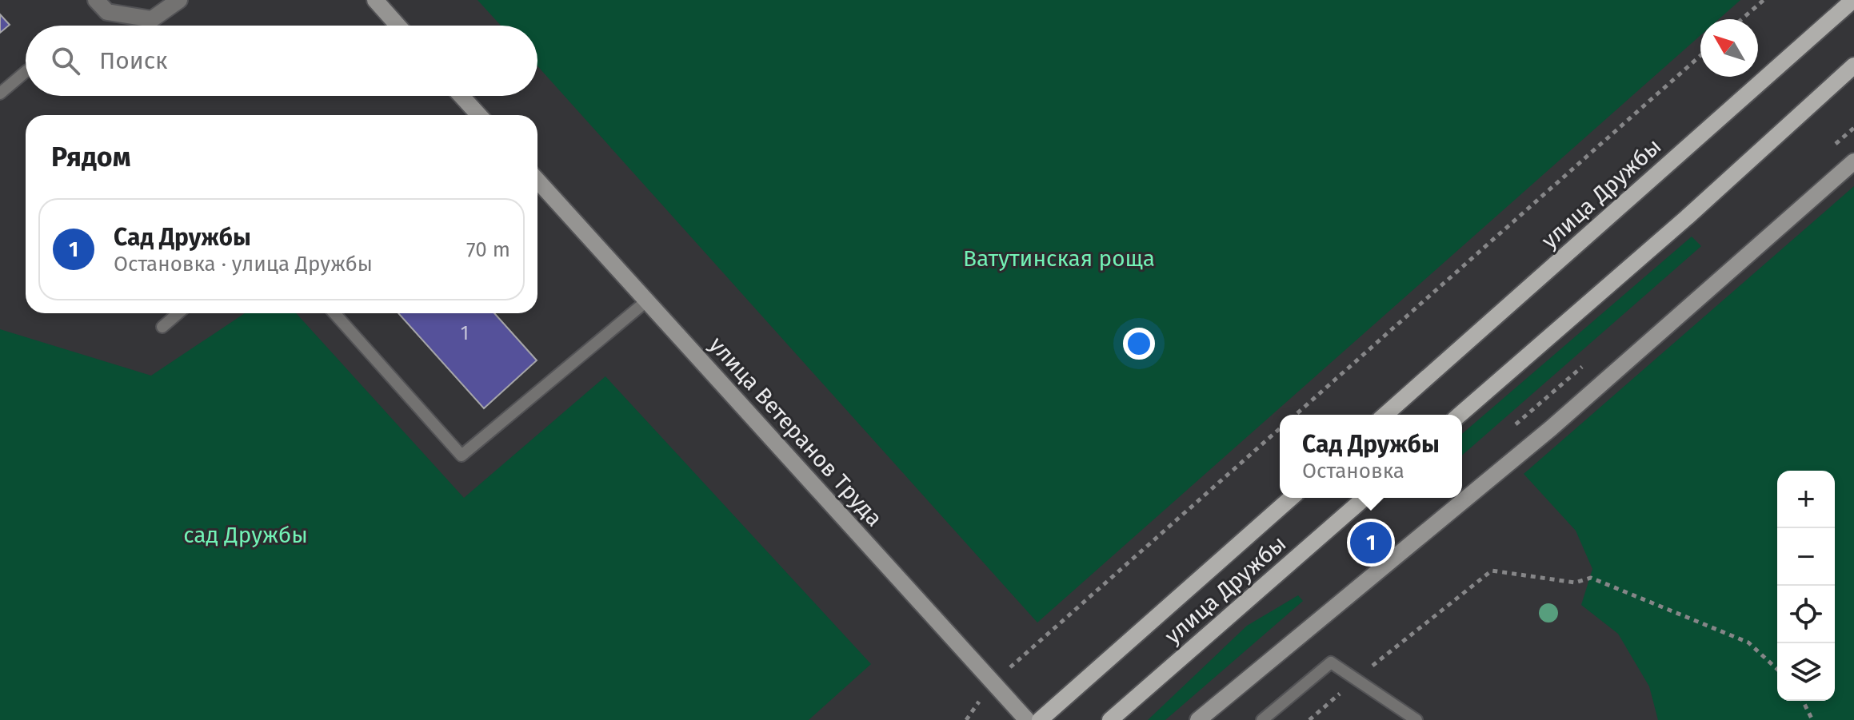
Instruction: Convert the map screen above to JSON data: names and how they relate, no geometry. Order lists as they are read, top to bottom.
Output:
{
  "streets": {
    "main road": ["улица Дружбы", "улица Ветеранов Труда"]
  },
  "parks": ["Ватутинская роща", "сад Дружбы"],
  "house_numbers": ["1"],
  "north": "top left",
  "page": {
    "search": "Поиск",
    "heading": "Рядом",
    "list": [
      {
        "mark": "1",
        "name": "Сад Дружбы",
        "note": "Остановка · улица Дружбы",
        "value": "70 m"
      }
    ],
    "popup": ["Сад Дружбы", "Остановка"],
    "map_buttons": ["+", "−"],
    "pins": "1"
  }
}
